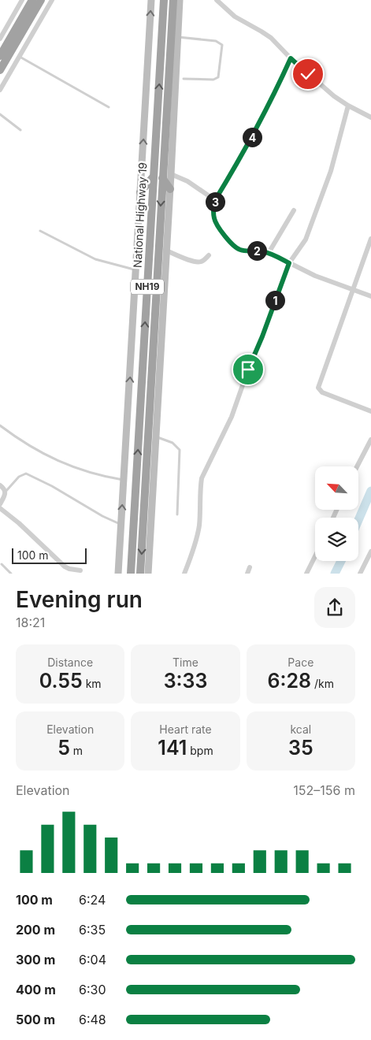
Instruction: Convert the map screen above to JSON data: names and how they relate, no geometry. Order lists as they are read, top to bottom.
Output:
{
  "streets": {
    "highway": ["National Highway 19", "NH19"]
  },
  "scale_bar": "100 m",
  "north": "top left",
  "page": {
    "pins": [
      "4",
      "3",
      "2",
      "1"
    ],
    "scale": "100 m",
    "heading": ["Evening run", "18:21"],
    "stats": [
      ["Distance", "0.55 km"],
      ["Time", "3:33"],
      ["Pace", "6:28 /km"],
      ["Elevation", "5 m"],
      ["Heart rate", "141 bpm"],
      ["kcal", "35"]
    ],
    "chart": ["Elevation", "152–156 m"],
    "list": [
      {
        "name": "100 m",
        "note": "6:24"
      },
      {
        "name": "200 m",
        "note": "6:35"
      },
      {
        "name": "300 m",
        "note": "6:04"
      },
      {
        "name": "400 m",
        "note": "6:30"
      },
      {
        "name": "500 m",
        "note": "6:48"
      }
    ]
  }
}
